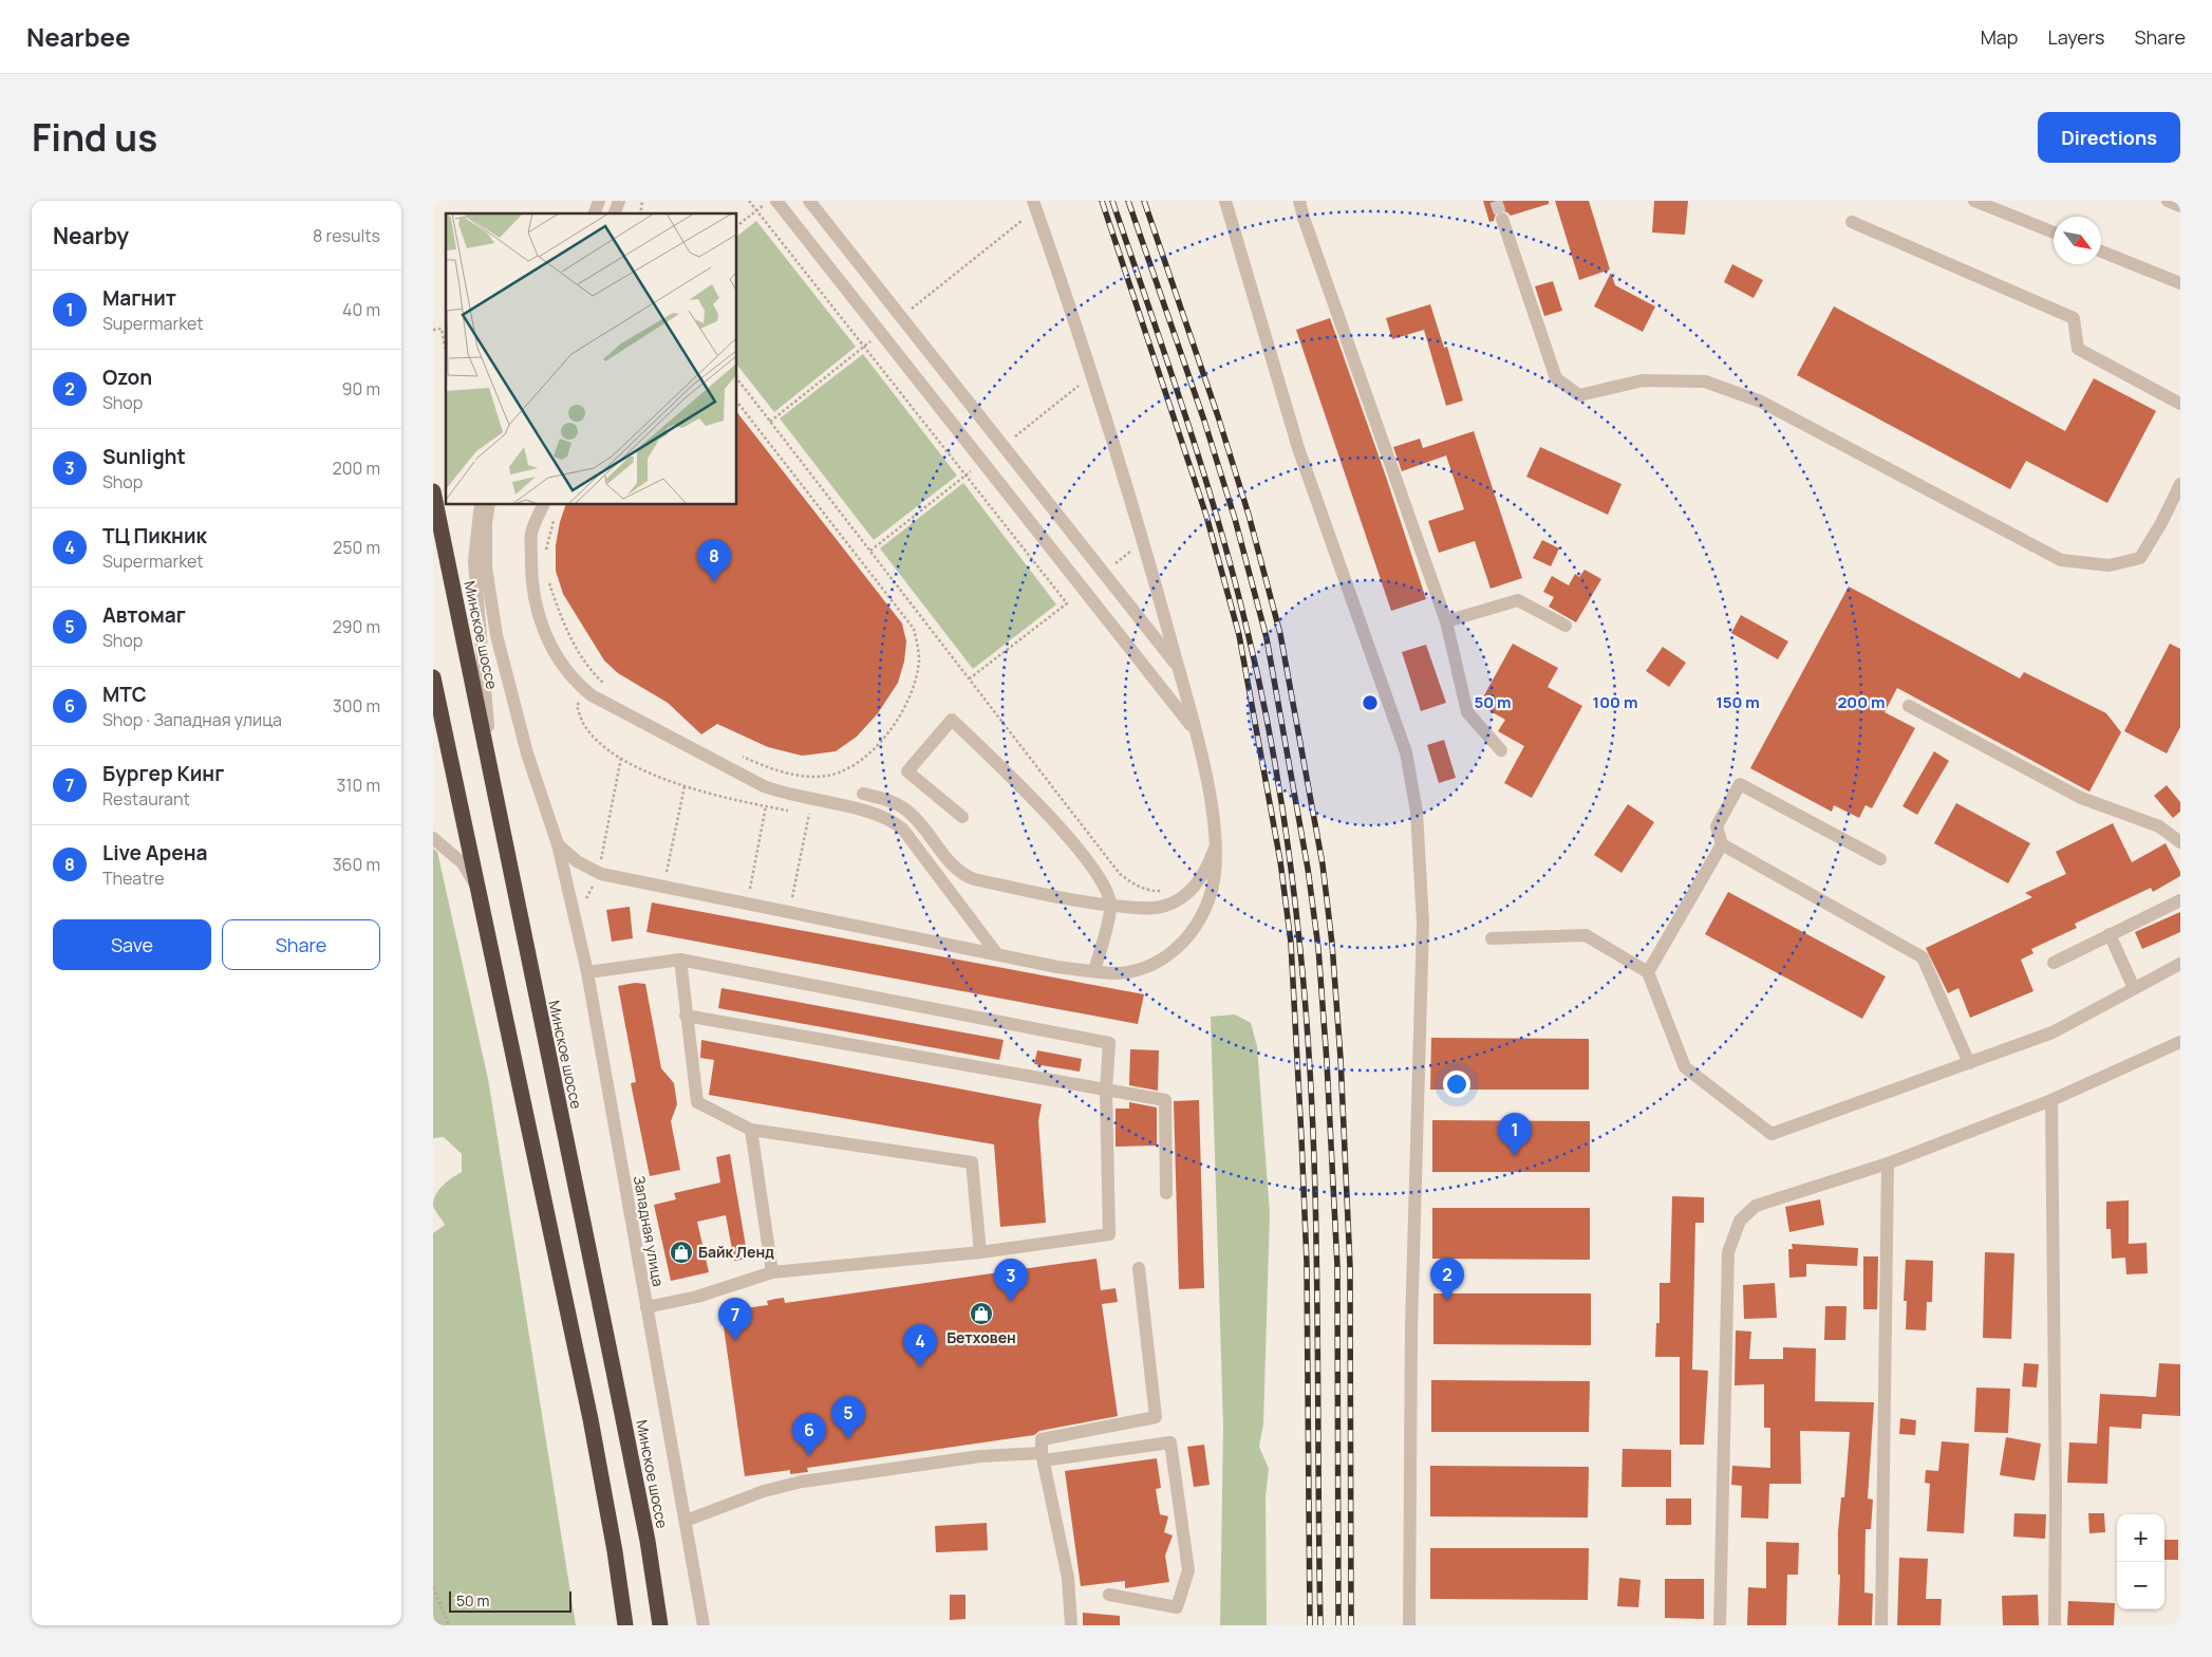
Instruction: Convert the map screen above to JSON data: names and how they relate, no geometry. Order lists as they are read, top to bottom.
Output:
{
  "streets": {
    "highway": ["Минское шоссе"],
    "street": ["Западная улица"]
  },
  "places": {
    "shop": ["Байк Ленд", "Бетховен"]
  },
  "scale_bar": "50 m",
  "north": "bottom right",
  "page": {
    "header": "Nearbee",
    "nav": ["Map", "Layers", "Share"],
    "title": "Find us",
    "buttons": [
      "Directions",
      ["Save", "Share"]
    ],
    "heading": ["Nearby", "8 results"],
    "list": [
      {
        "mark": "1",
        "name": "Магнит",
        "note": "Supermarket",
        "value": "40 m"
      },
      {
        "mark": "2",
        "name": "Ozon",
        "note": "Shop",
        "value": "90 m"
      },
      {
        "mark": "3",
        "name": "Sunlight",
        "note": "Shop",
        "value": "200 m"
      },
      {
        "mark": "4",
        "name": "ТЦ Пикник",
        "note": "Supermarket",
        "value": "250 m"
      },
      {
        "mark": "5",
        "name": "Автомаг",
        "note": "Shop",
        "value": "290 m"
      },
      {
        "mark": "6",
        "name": "МТС",
        "note": "Shop · Западная улица",
        "value": "300 m"
      },
      {
        "mark": "7",
        "name": "Бургер Кинг",
        "note": "Restaurant",
        "value": "310 m"
      },
      {
        "mark": "8",
        "name": "Live Арена",
        "note": "Theatre",
        "value": "360 m"
      }
    ],
    "pins": [
      "8",
      "1",
      "2",
      "3",
      "7",
      "4",
      "5",
      "6"
    ],
    "map_buttons": ["+", "−"],
    "scale": "50 m"
  },
  "rings": [
    "50 m",
    "100 m",
    "150 m",
    "200 m"
  ]
}
